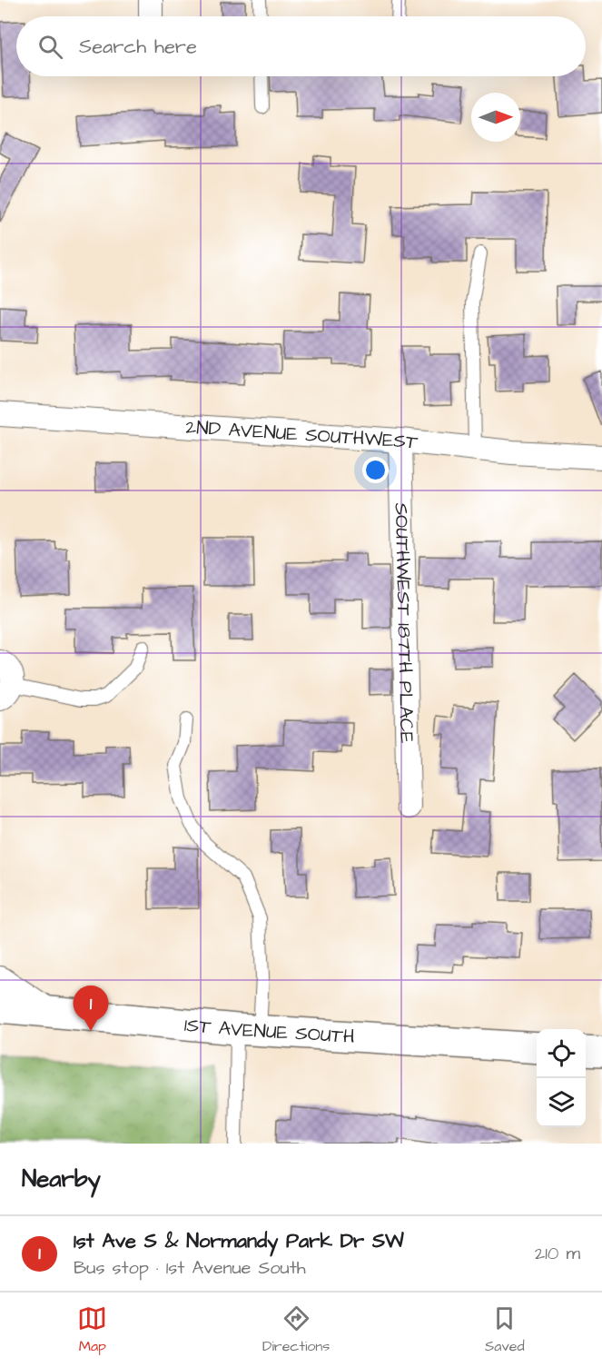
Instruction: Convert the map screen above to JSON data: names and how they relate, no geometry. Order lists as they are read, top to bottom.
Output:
{
  "streets": {
    "main road": ["1ST AVENUE SOUTH"],
    "street": ["2ND AVENUE SOUTHWEST", "SOUTHWEST 187TH PLACE"]
  },
  "crossings": [
    ["2ND AVENUE SOUTHWEST", "SOUTHWEST 187TH PLACE"]
  ],
  "north": "right",
  "page": {
    "search": "Search here",
    "pins": "1",
    "heading": "Nearby",
    "list": [
      {
        "mark": "1",
        "name": "1st Ave S & Normandy Park Dr SW",
        "note": "Bus stop · 1st Avenue South",
        "value": "210 m"
      }
    ],
    "nav": ["Map", "Directions", "Saved"]
  }
}
